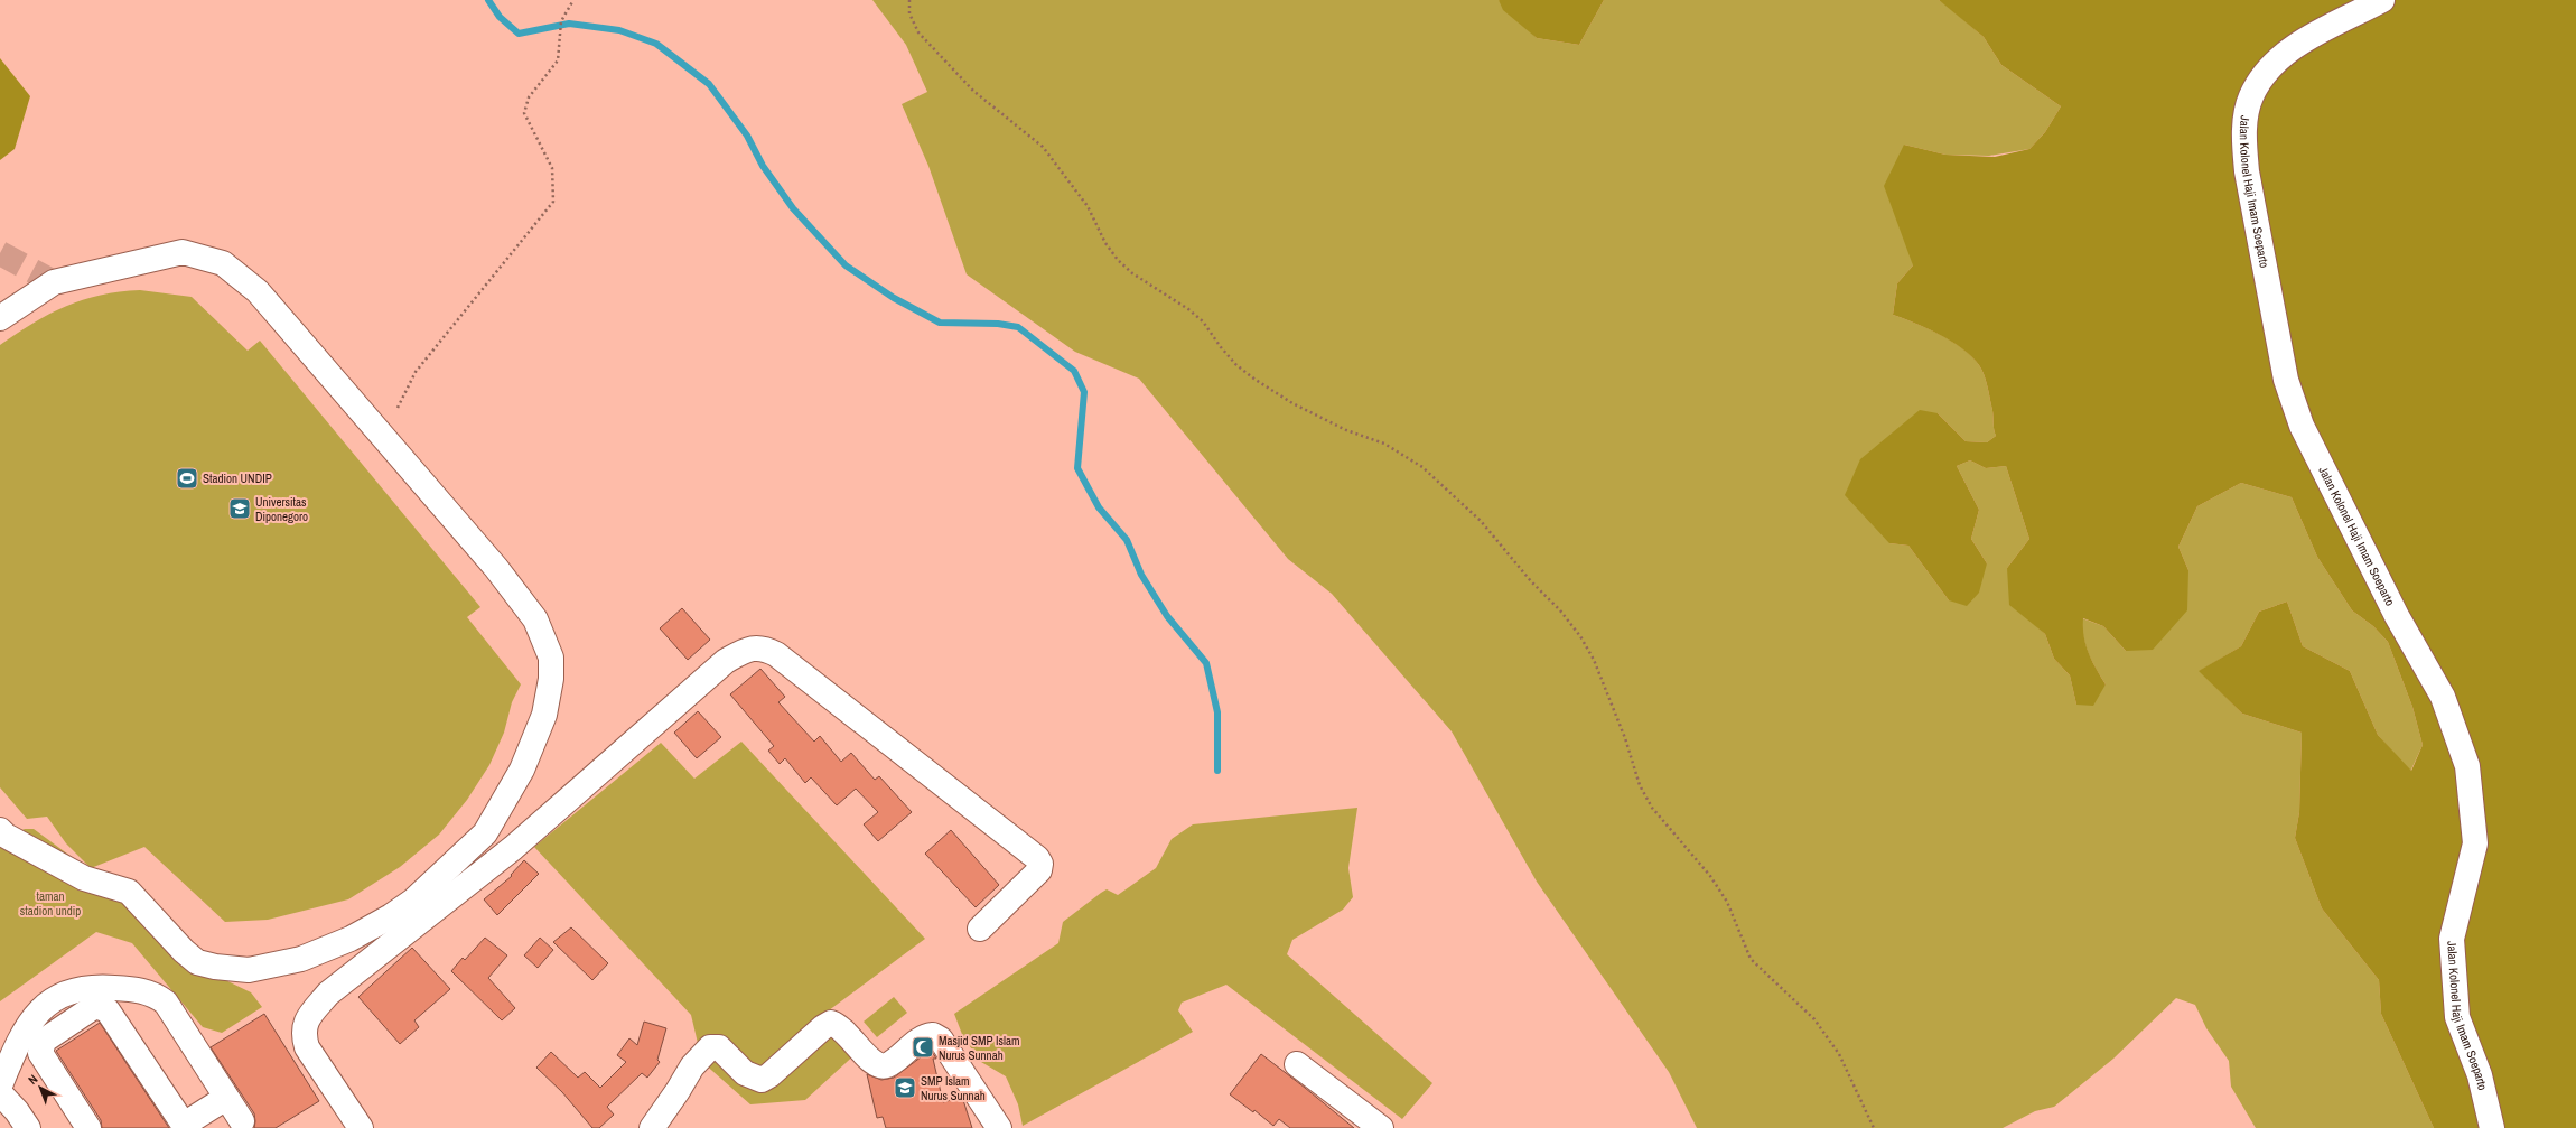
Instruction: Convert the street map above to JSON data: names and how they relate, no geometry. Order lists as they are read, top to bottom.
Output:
{
  "streets": {
    "street": ["Jalan Kolonel Haji Imam Soeparto"]
  },
  "parks": ["taman stadion undip"],
  "places": {
    "sports": ["Stadion UNDIP"],
    "school or university": ["Universitas Diponegoro", "SMP Islam Nurus Sunnah"],
    "mosque": ["Masjid SMP Islam Nurus Sunnah"]
  },
  "north": "top left"
}
